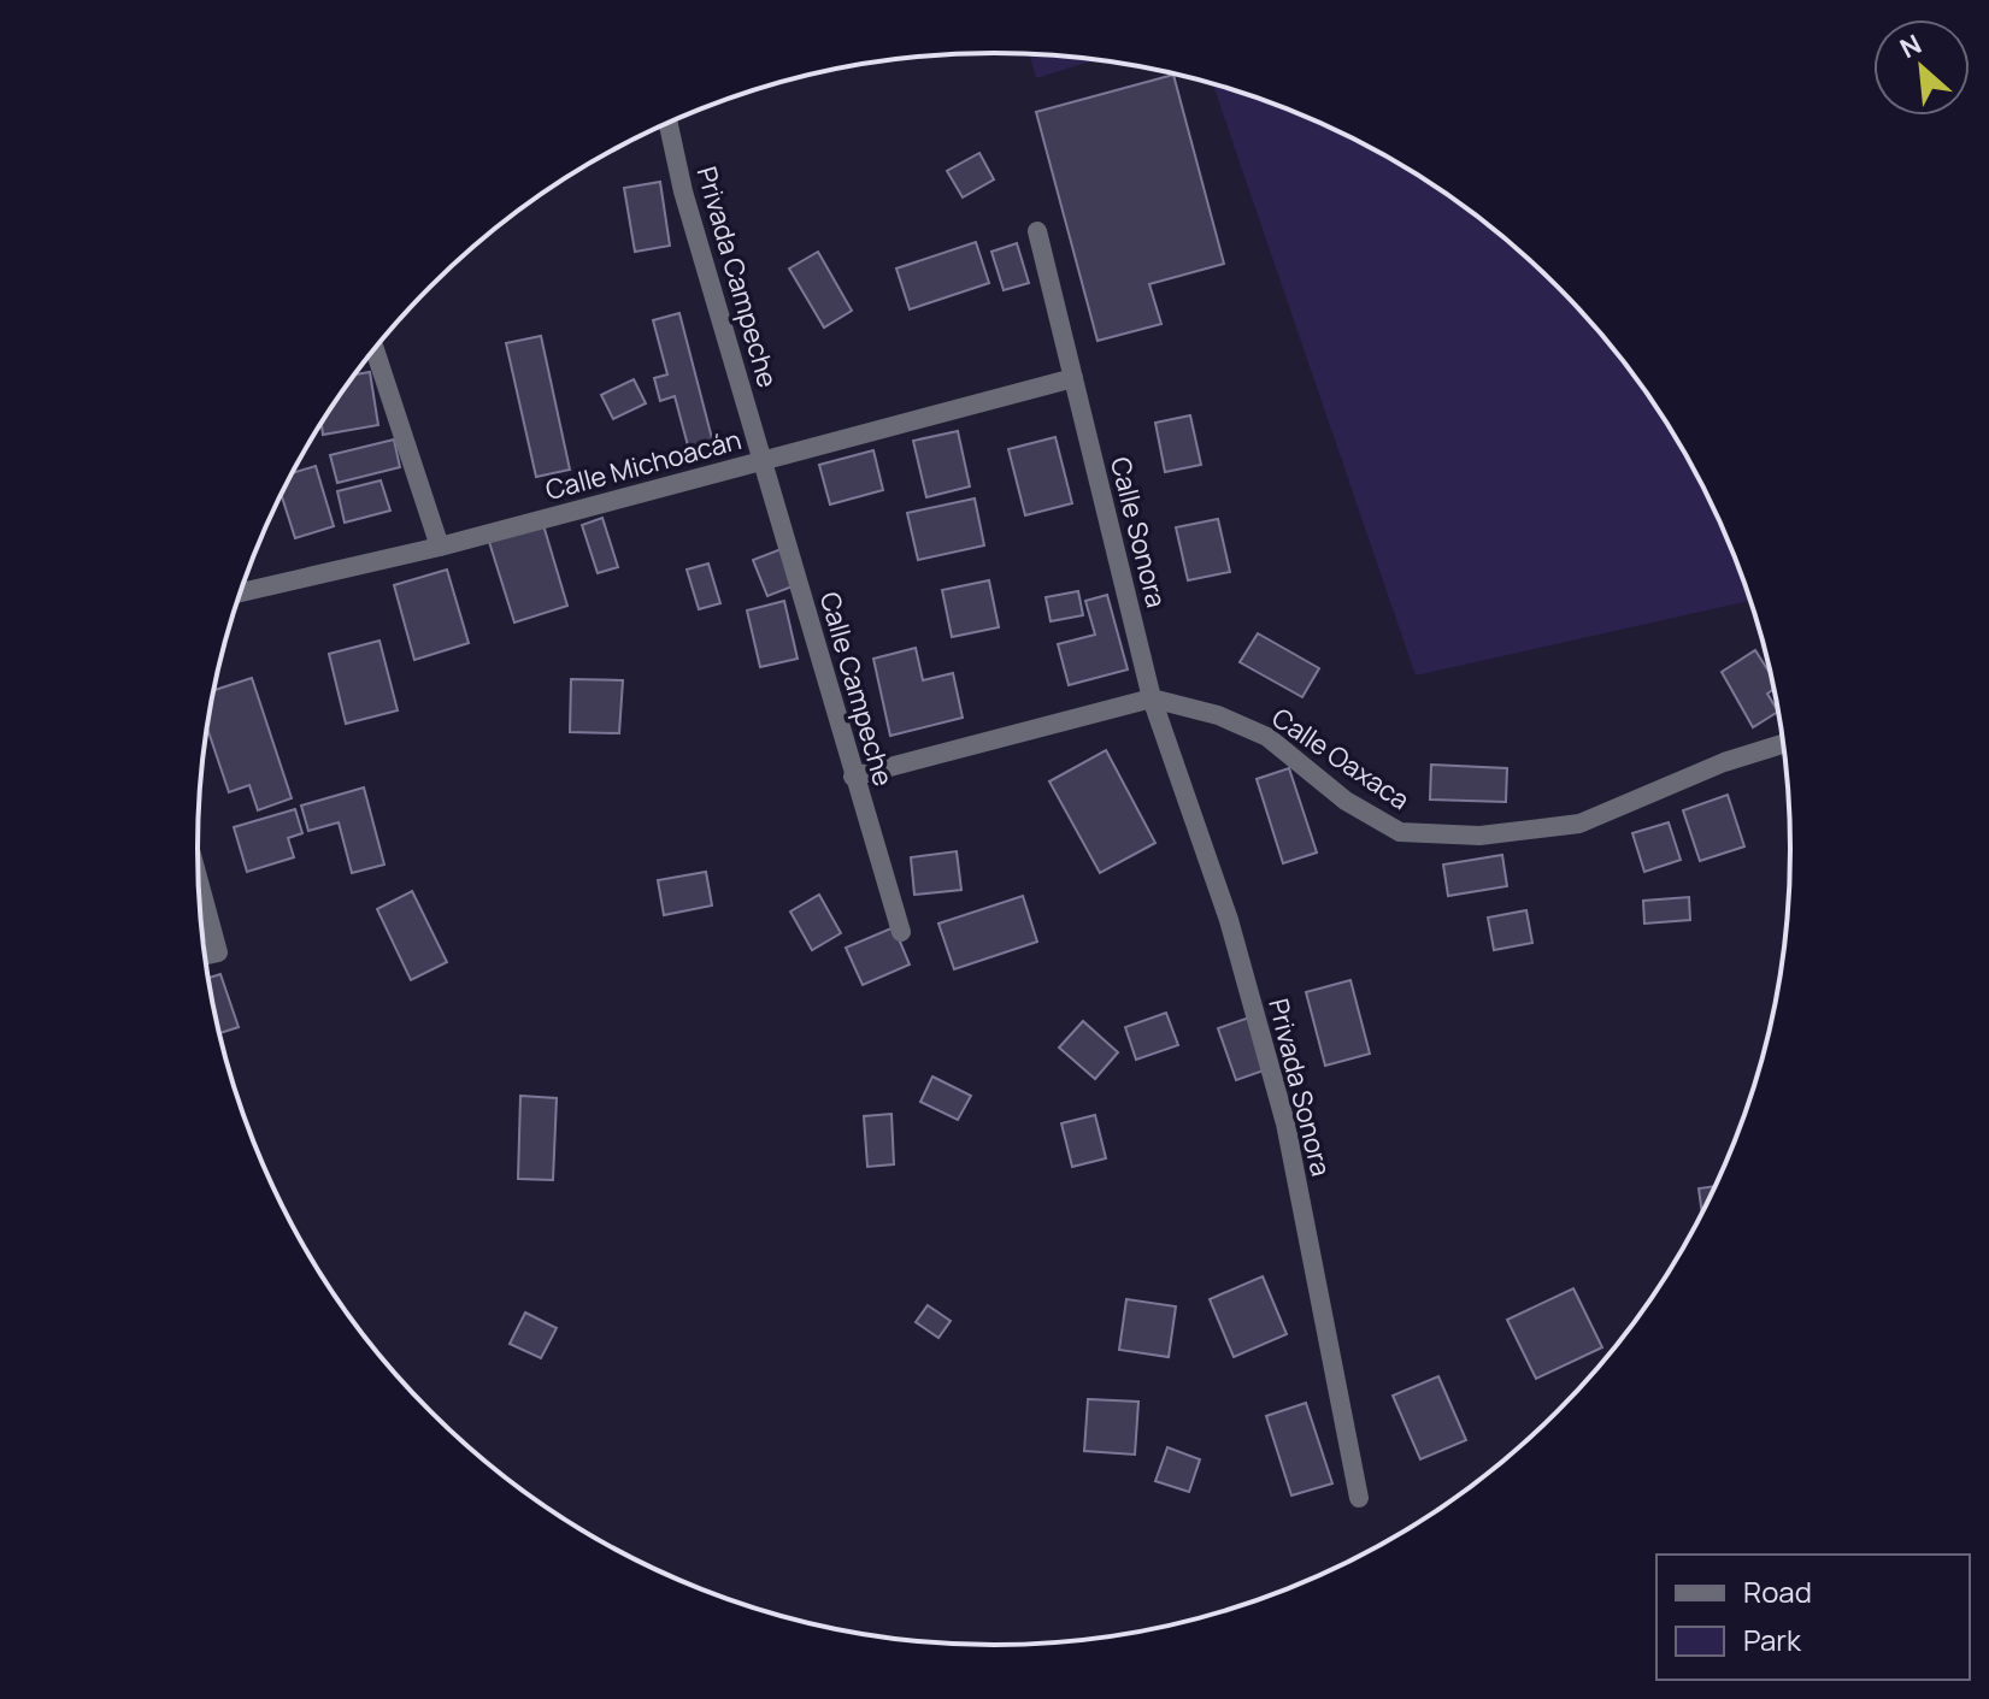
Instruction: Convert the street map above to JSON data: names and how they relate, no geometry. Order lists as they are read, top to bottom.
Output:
{
  "streets": {
    "street": [
      "Privada Campeche",
      "Calle Michoacán",
      "Calle Sonora",
      "Calle Campeche",
      "Calle Oaxaca",
      "Privada Sonora"
    ]
  },
  "crossings": [
    ["Privada Campeche", "Calle Michoacán"],
    ["Privada Campeche", "Calle Campeche"],
    ["Calle Michoacán", "Calle Sonora"],
    ["Calle Michoacán", "Calle Campeche"],
    ["Calle Sonora", "Calle Oaxaca"],
    ["Calle Sonora", "Privada Sonora"],
    ["Calle Campeche", "Calle Oaxaca"],
    ["Calle Oaxaca", "Privada Sonora"]
  ],
  "legend": ["Road", "Park"],
  "north": "top left"
}
